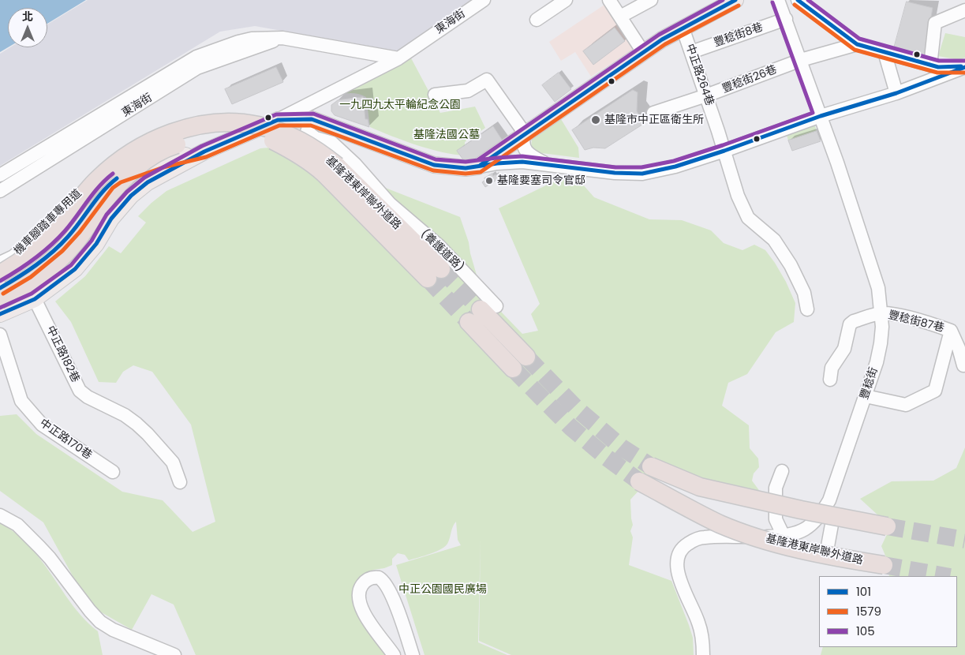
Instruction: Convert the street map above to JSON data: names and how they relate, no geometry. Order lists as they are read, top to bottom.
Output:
{
  "streets": {
    "highway": ["基隆港東岸聯外道路"],
    "street": [
      "東海街",
      "豐稔街8巷",
      "中正路264巷",
      "豐稔街26巷",
      "機車腳踏車專用道",
      "(養護道路)",
      "豐稔街87巷",
      "中正路182巷",
      "豐稔街",
      "中正路170巷"
    ]
  },
  "crossings": [
    ["豐稔街8巷", "中正路264巷"],
    ["豐稔街8巷", "豐稔街"],
    ["中正路264巷", "豐稔街26巷"],
    ["豐稔街26巷", "豐稔街"],
    ["豐稔街87巷", "豐稔街"]
  ],
  "parks": ["一九四九太平輪紀念公園", "基隆法國公墓", "中正公園國民廣場"],
  "places": ["基隆市中正區衛生所", "基隆要塞司令官邸"],
  "lines": ["transit line 101", "transit line 105", "transit line 1579"],
  "legend": ["101", "1579", "105"],
  "north": "top"
}
